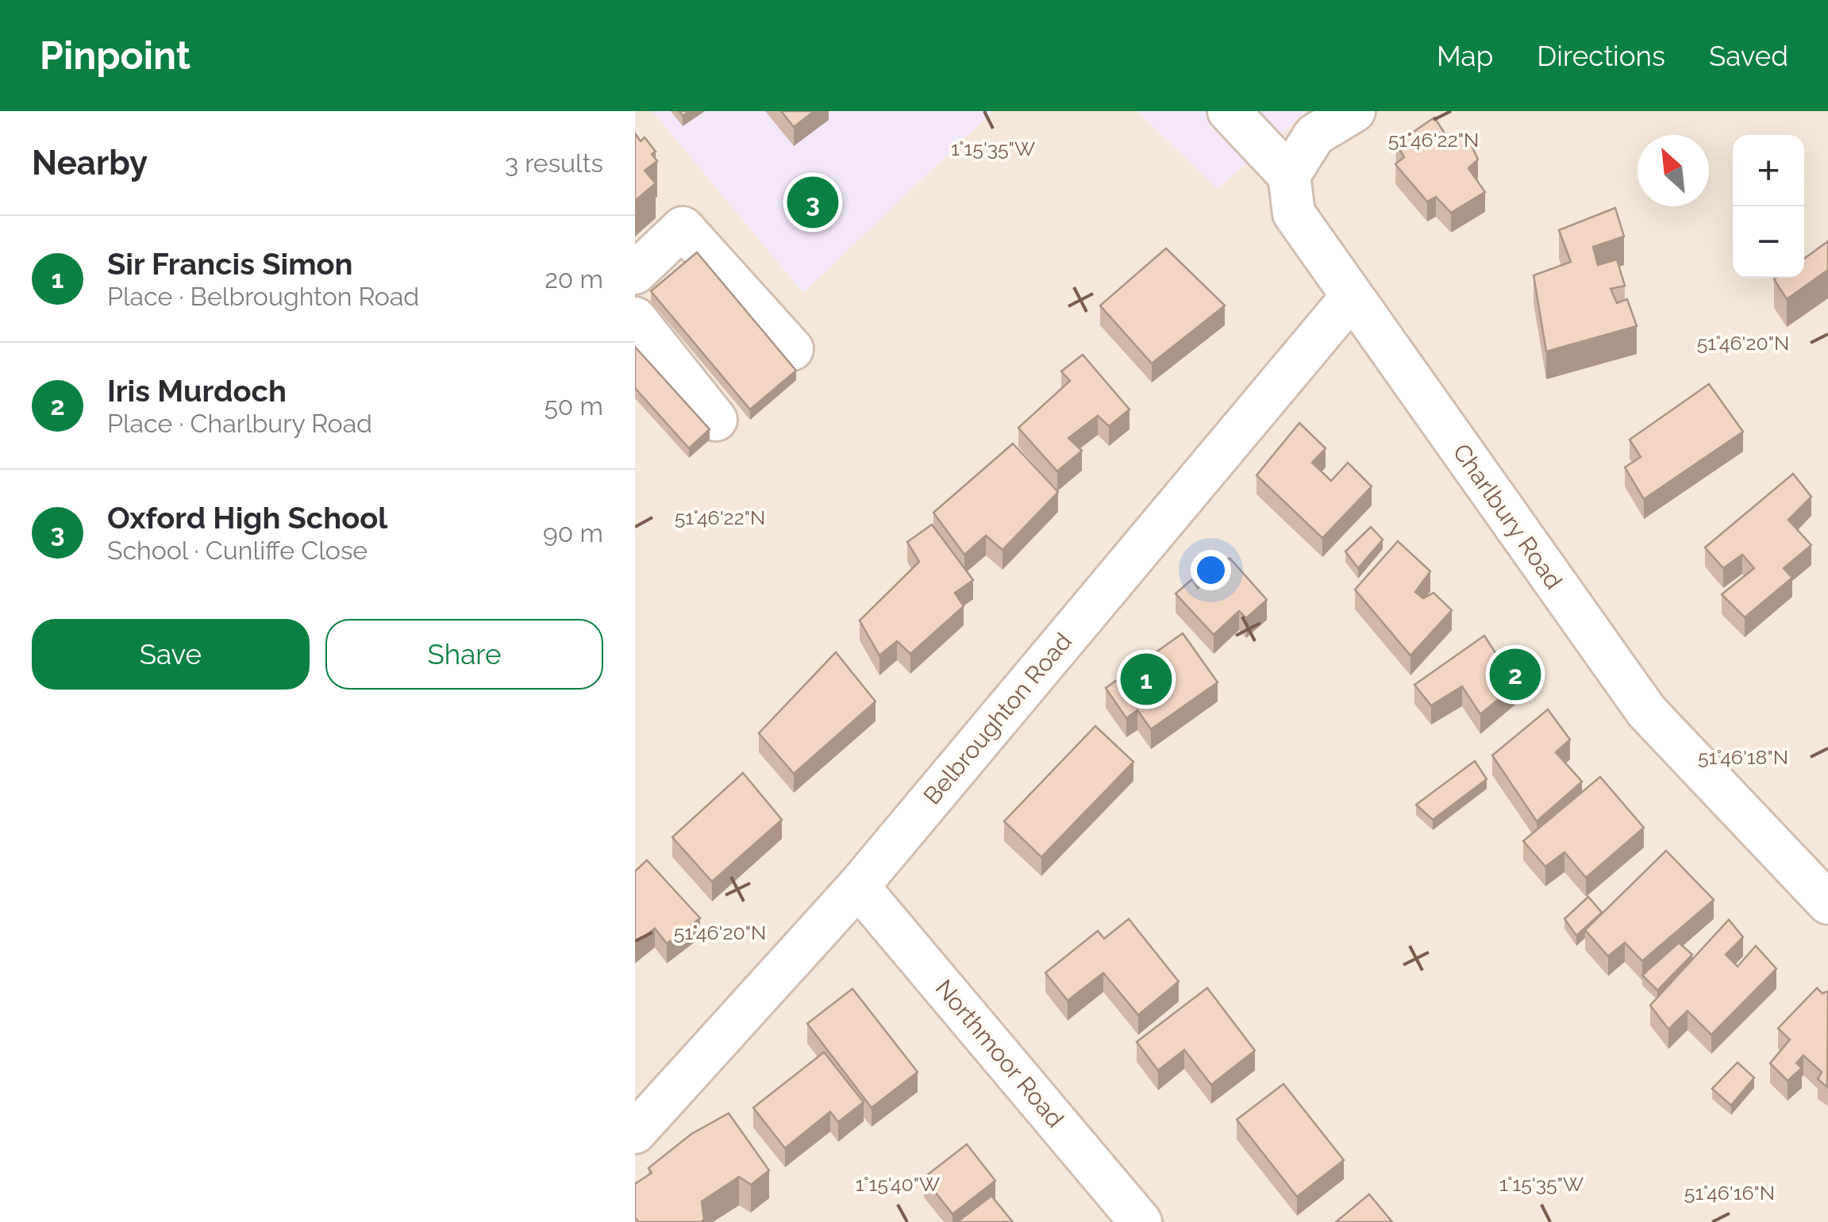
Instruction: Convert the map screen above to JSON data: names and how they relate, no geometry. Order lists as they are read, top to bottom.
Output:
{
  "streets": {
    "street": ["Charlbury Road", "Belbroughton Road", "Northmoor Road"]
  },
  "crossings": [
    ["Charlbury Road", "Belbroughton Road"],
    ["Belbroughton Road", "Northmoor Road"]
  ],
  "north": "top left",
  "page": {
    "header": "Pinpoint",
    "nav": ["Map", "Directions", "Saved"],
    "heading": ["Nearby", "3 results"],
    "map_buttons": ["+", "−"],
    "pins": ["3", "2", "1"],
    "list": [
      {
        "mark": "1",
        "name": "Sir Francis Simon",
        "note": "Place · Belbroughton Road",
        "value": "20 m"
      },
      {
        "mark": "2",
        "name": "Iris Murdoch",
        "note": "Place · Charlbury Road",
        "value": "50 m"
      },
      {
        "mark": "3",
        "name": "Oxford High School",
        "note": "School · Cunliffe Close",
        "value": "90 m"
      }
    ],
    "buttons": ["Save", "Share"]
  },
  "coordinates": [
    "51°46'22\"N",
    "1°15'35\"W",
    "51°46'20\"N",
    "51°46'18\"N",
    "1°15'40\"W",
    "51°46'16\"N"
  ]
}
